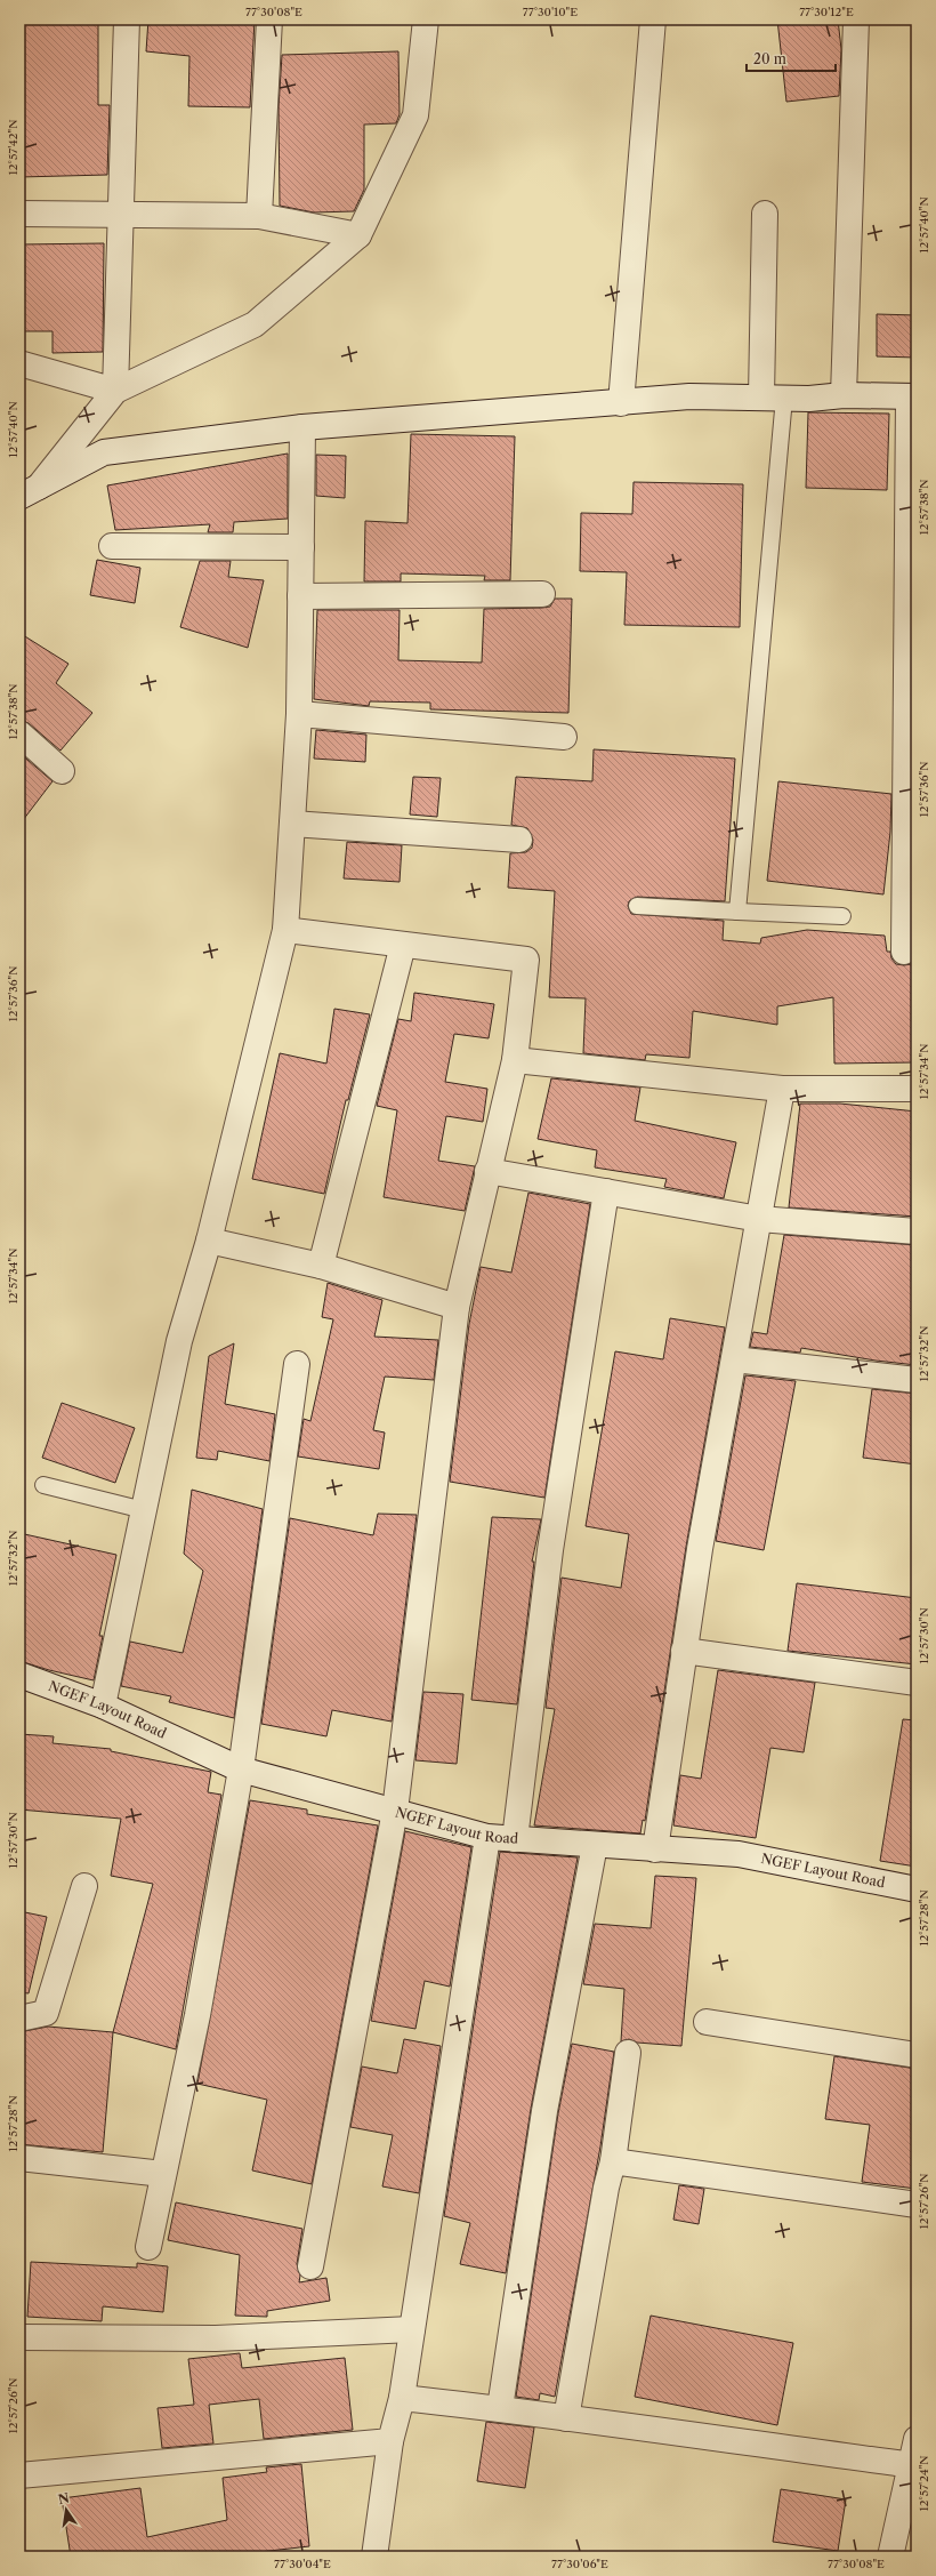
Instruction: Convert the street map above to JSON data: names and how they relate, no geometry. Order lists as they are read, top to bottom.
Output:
{
  "streets": {
    "street": ["NGEF Layout Road"]
  },
  "scale_bar": "20 m",
  "north": "top",
  "coordinates": [
    "77°30'08\"E",
    "77°30'10\"E",
    "77°30'12\"E",
    "12°57'42\"N",
    "12°57'40\"N",
    "12°57'38\"N",
    "12°57'36\"N",
    "12°57'34\"N",
    "12°57'32\"N",
    "12°57'30\"N",
    "12°57'28\"N",
    "12°57'26\"N",
    "12°57'24\"N",
    "77°30'04\"E",
    "77°30'06\"E"
  ]
}
